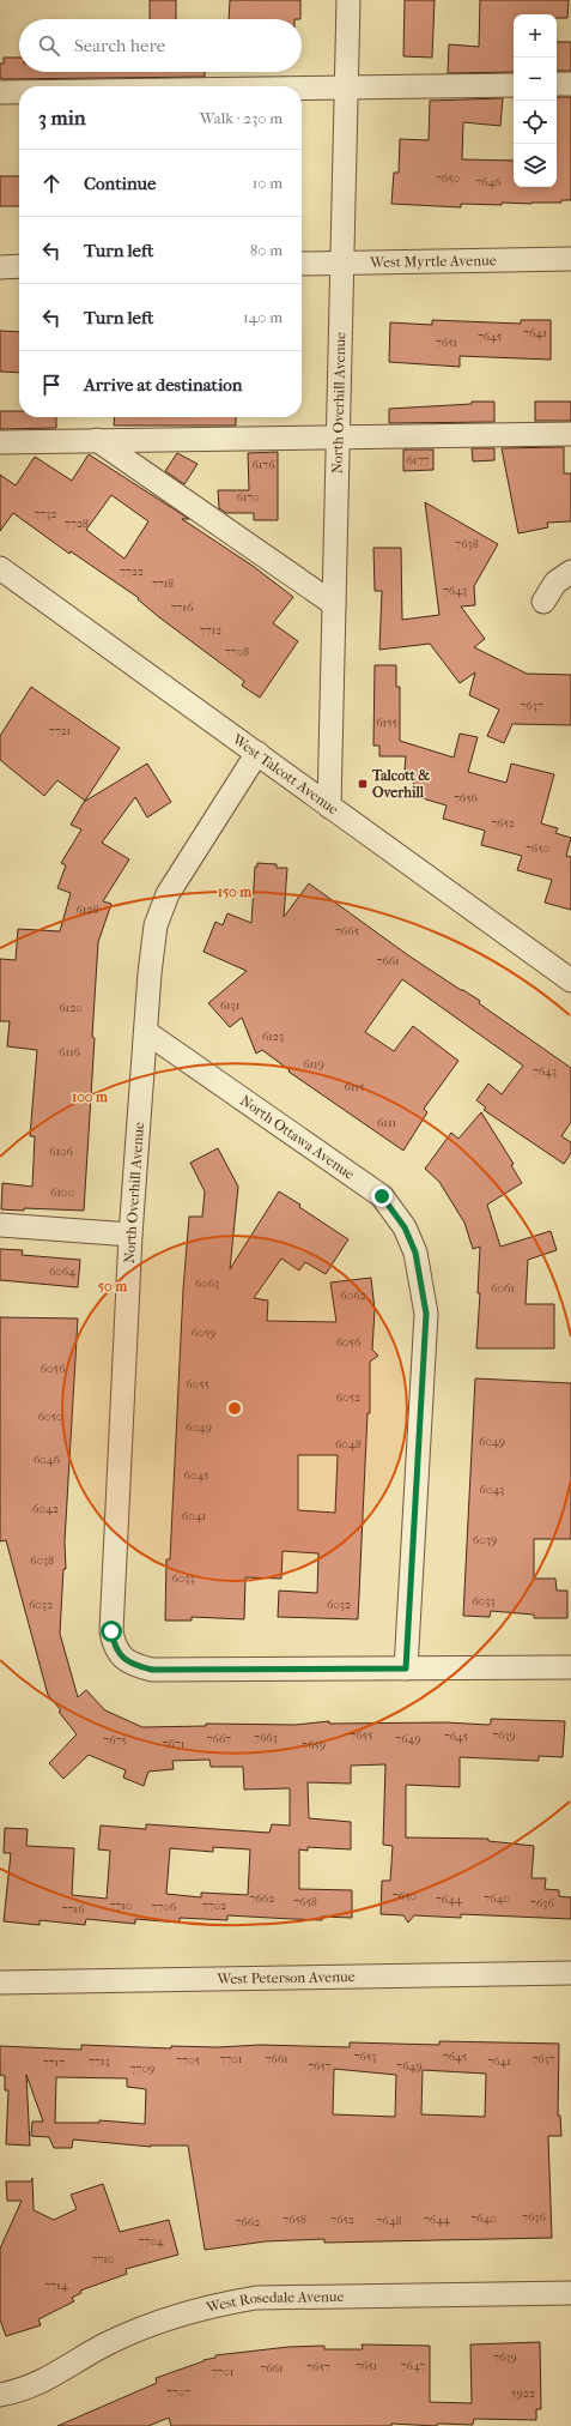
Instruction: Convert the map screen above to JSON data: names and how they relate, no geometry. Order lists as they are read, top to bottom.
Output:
{
  "streets": {
    "street": [
      "West Myrtle Avenue",
      "North Overhill Avenue",
      "West Talcott Avenue",
      "North Ottawa Avenue",
      "West Peterson Avenue",
      "West Rosedale Avenue"
    ]
  },
  "crossings": [
    ["West Myrtle Avenue", "North Overhill Avenue"],
    ["North Overhill Avenue", "West Talcott Avenue"],
    ["North Overhill Avenue", "North Ottawa Avenue"]
  ],
  "places": {
    "transit": ["Talcott & Overhill"]
  },
  "house_numbers": [
    "7650",
    "7646",
    "7641",
    "7645",
    "7651",
    "6177",
    "6176",
    "6170",
    "7732",
    "7728",
    "7638",
    "7722",
    "7718",
    "7643",
    "7716",
    "7712",
    "7708",
    "7637",
    "6155",
    "7721",
    "7656",
    "7652",
    "7650",
    "6128",
    "7665",
    "7661",
    "6131",
    "6120",
    "6123",
    "6116",
    "6119",
    "7643",
    "6115",
    "6111",
    "6106",
    "6100",
    "6064",
    "6063",
    "6061",
    "6062",
    "6059",
    "6056",
    "6056",
    "6055",
    "6052",
    "6050",
    "6049",
    "6049",
    "6048",
    "6046",
    "6045",
    "6043",
    "6042",
    "6041",
    "6039",
    "6038",
    "6033",
    "6033",
    "6032",
    "6032",
    "7655",
    "7639",
    "7645",
    "7663",
    "7667",
    "7649",
    "7675",
    "7671",
    "7659",
    "7650",
    "7662",
    "7640",
    "7644",
    "7658",
    "7636",
    "7710",
    "7702",
    "7706",
    "7716",
    "7653",
    "7645",
    "7701",
    "7661",
    "7637",
    "7705",
    "7713",
    "7641",
    "7717",
    "7657",
    "7649",
    "7709",
    "7636",
    "7640",
    "7658",
    "7652",
    "7644",
    "7648",
    "7662",
    "7704",
    "7710",
    "7714",
    "7639",
    "7651",
    "7647",
    "7657",
    "7661",
    "7701",
    "7707",
    "5922"
  ],
  "page": {
    "map_buttons": ["+", "−"],
    "search": "Search here",
    "heading": ["3 min", "Walk · 230 m"],
    "list": [
      ["Continue", "10 m"],
      ["Turn left", "80 m"],
      ["Turn left", "140 m"],
      "Arrive at destination"
    ]
  },
  "rings": ["150 m", "100 m", "50 m"]
}
